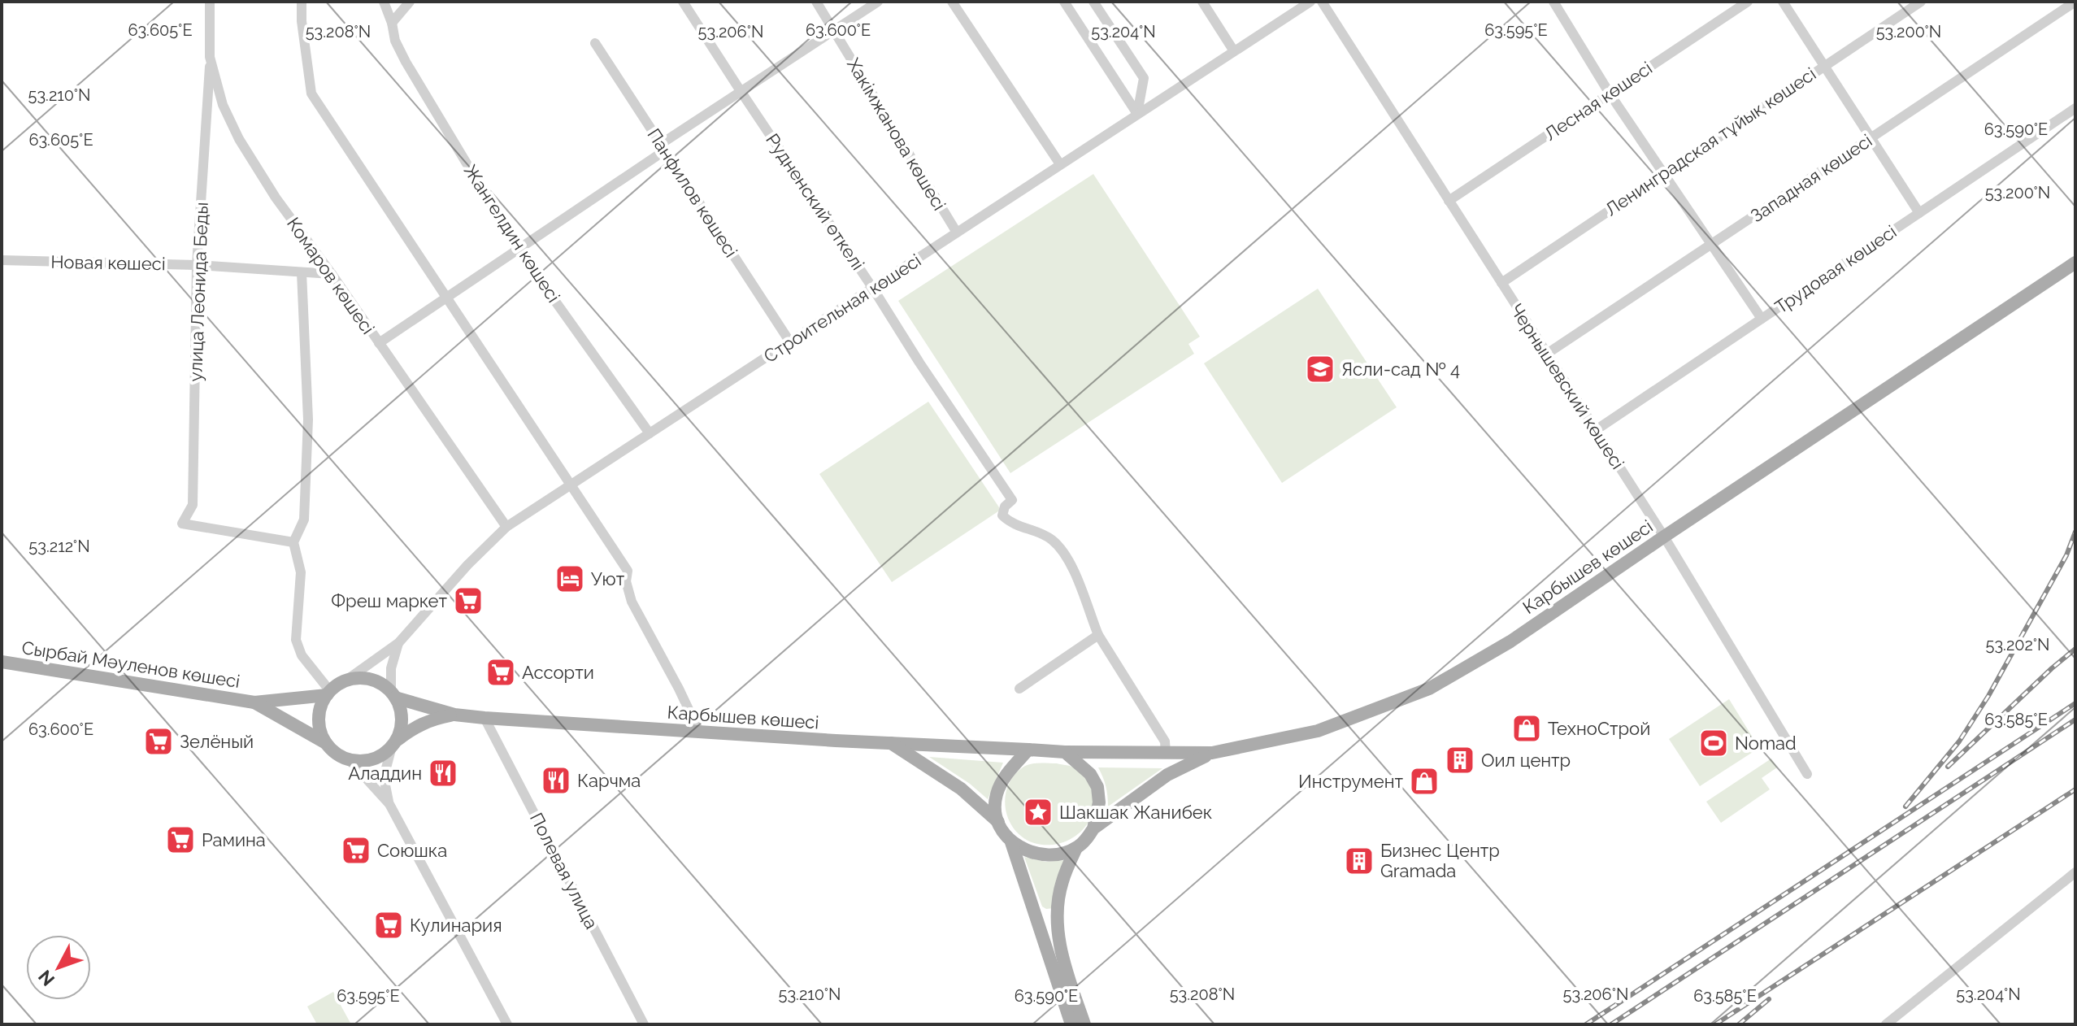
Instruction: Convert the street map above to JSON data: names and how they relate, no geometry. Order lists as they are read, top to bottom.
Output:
{
  "streets": {
    "main road": ["Карбышев көшесі", "Сырбай Мәуленов көшесі"],
    "street": [
      "Лесная көшесі",
      "Хакімжанова көшесі",
      "Ленинградская тұйық көшесі",
      "Западная көшесі",
      "Панфилов көшесі",
      "Рудненский өткелі",
      "Жангелдин көшесі",
      "Новая көшесі",
      "Трудовая көшесі",
      "Комаров көшесі",
      "улица Леонида Беды",
      "Строительная көшесі",
      "Чернышевский көшесі",
      "Полевая улица"
    ]
  },
  "crossings": [
    ["Лесная көшесі", "Чернышевский көшесі"],
    ["Хакімжанова көшесі", "Строительная көшесі"],
    ["Ленинградская тұйық көшесі", "Чернышевский көшесі"],
    ["Западная көшесі", "Чернышевский көшесі"],
    ["Панфилов көшесі", "Строительная көшесі"],
    ["Рудненский өткелі", "Строительная көшесі"],
    ["Жангелдин көшесі", "Строительная көшесі"],
    ["Новая көшесі", "Комаров көшесі"],
    ["Новая көшесі", "улица Леонида Беды"],
    ["Трудовая көшесі", "Чернышевский көшесі"],
    ["Комаров көшесі", "улица Леонида Беды"],
    ["Комаров көшесі", "Строительная көшесі"],
    ["Чернышевский көшесі", "Карбышев көшесі"],
    ["Карбышев көшесі", "Полевая улица"]
  ],
  "places": {
    "school or university": ["Ясли-сад № 4"],
    "hotel": ["Уют"],
    "supermarket": [
      "Фреш маркет",
      "Ассорти",
      "Зелёный",
      "Рамина",
      "Союшка",
      "Кулинария"
    ],
    "shop": ["ТехноСтрой", "Инструмент"],
    "sports": ["Nomad"],
    "building": ["Оил центр", "Бизнес Центр Gramada"],
    "restaurant": ["Аладдин", "Карчма"],
    "place": ["Шакшак Жанибек"]
  },
  "north": "bottom left",
  "coordinates": [
    "63.605°E",
    "63.600°E",
    "63.595°E",
    "53.208°N",
    "53.206°N",
    "53.204°N",
    "53.200°N",
    "53.210°N",
    "63.590°E",
    "53.212°N",
    "53.202°N",
    "63.585°E"
  ]
}
